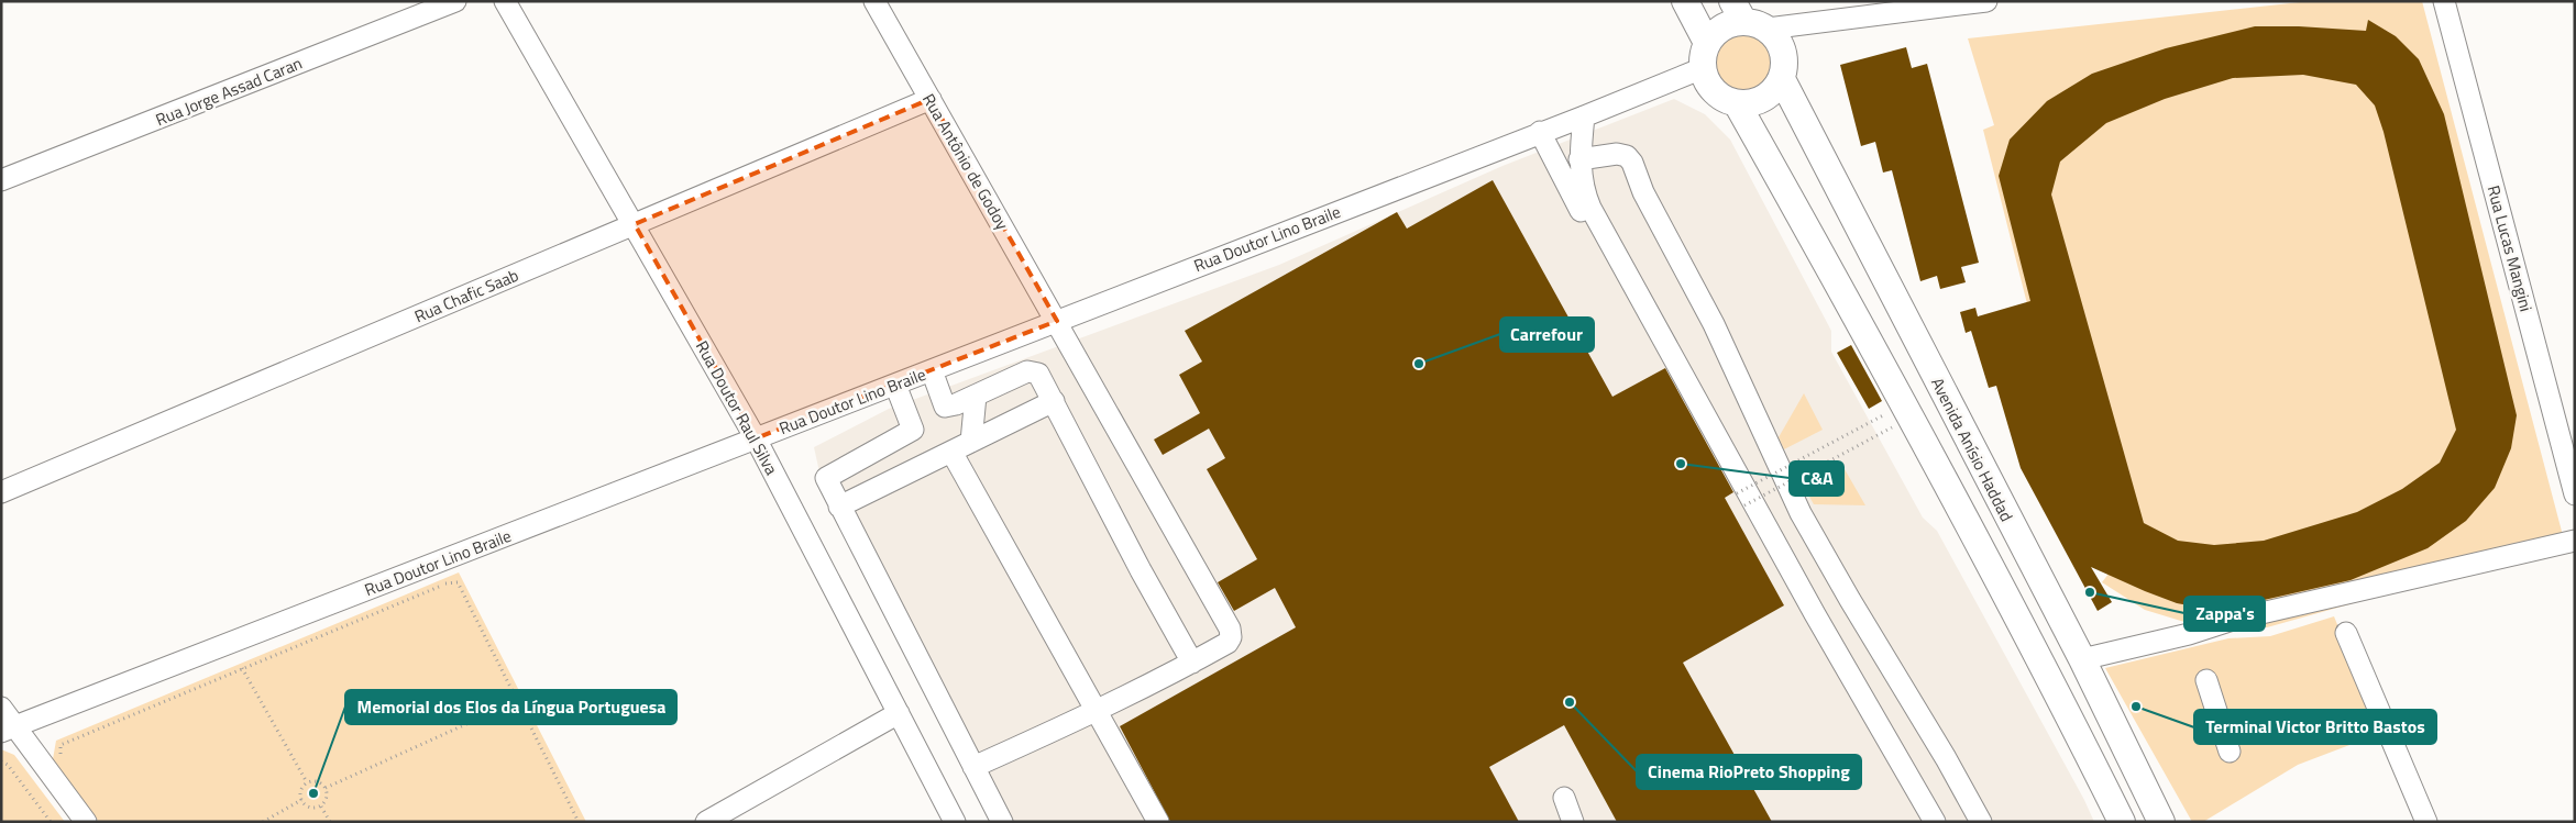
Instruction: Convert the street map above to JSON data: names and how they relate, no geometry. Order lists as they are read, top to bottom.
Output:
{
  "streets": {
    "main road": ["Avenida Anísio Haddad"],
    "street": [
      "Rua Jorge Assad Caran",
      "Rua Antônio de Godoy",
      "Rua Doutor Lino Braile",
      "Rua Lucas Mangini",
      "Rua Chafic Saab",
      "Rua Doutor Raul Silva"
    ]
  },
  "crossings": [
    ["Rua Antônio de Godoy", "Rua Doutor Lino Braile"],
    ["Rua Antônio de Godoy", "Rua Chafic Saab"],
    ["Rua Doutor Lino Braile", "Rua Doutor Raul Silva"],
    ["Rua Doutor Lino Braile", "Avenida Anísio Haddad"],
    ["Rua Chafic Saab", "Rua Doutor Raul Silva"]
  ],
  "places": [
    "Carrefour",
    "C&A",
    "Zappa's",
    "Cinema RioPreto Shopping",
    "Terminal Victor Britto Bastos",
    "Memorial dos Elos da Língua Portuguesa"
  ]
}
